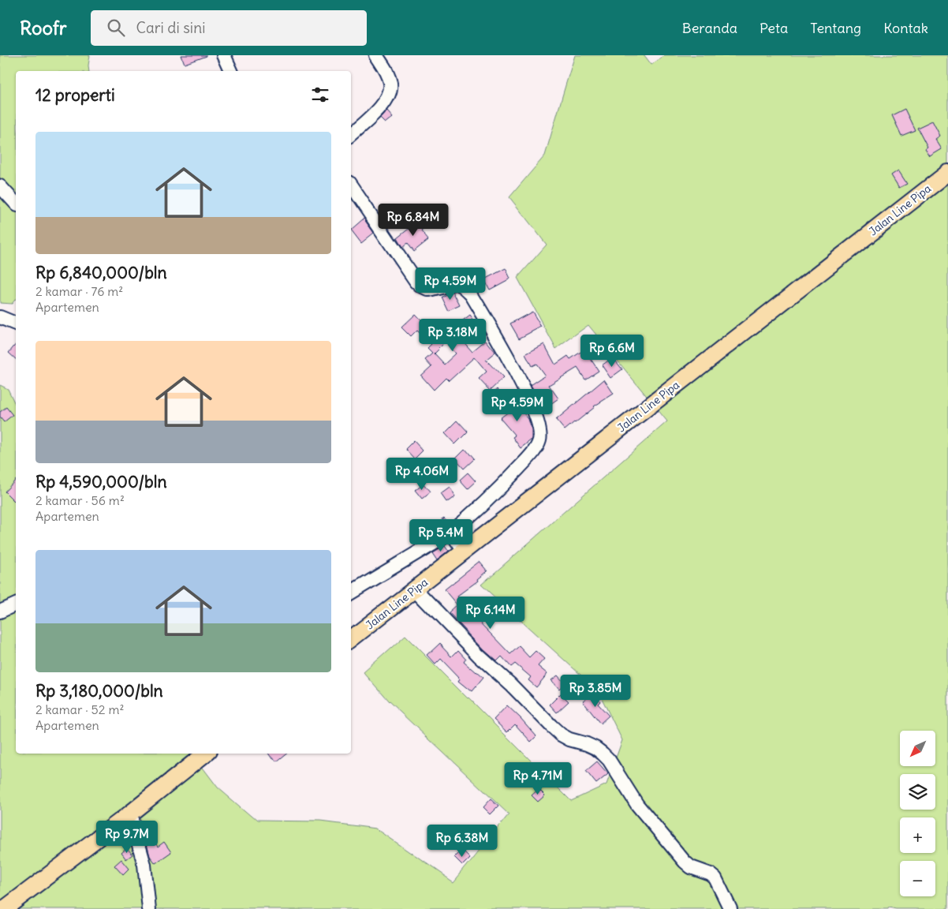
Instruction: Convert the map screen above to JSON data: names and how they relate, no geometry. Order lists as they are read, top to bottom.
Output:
{
  "streets": {
    "main road": ["Jalan Line Pipa"]
  },
  "north": "bottom left",
  "page": {
    "header": "Roofr",
    "search": "Cari di sini",
    "nav": [
      "Beranda",
      "Peta",
      "Tentang",
      "Kontak"
    ],
    "heading": "12 properti",
    "list": [
      {
        "name": "Rp 6,840,000/bln",
        "note": "2 kamar · 76 m² · Apartemen"
      },
      {
        "name": "Rp 4,590,000/bln",
        "note": "2 kamar · 56 m² · Apartemen"
      },
      {
        "name": "Rp 3,180,000/bln",
        "note": "2 kamar · 52 m² · Apartemen"
      }
    ],
    "price": [
      "Rp 6.84M",
      "Rp 4.59M",
      "Rp 3.18M",
      "Rp 6.6M",
      "Rp 4.59M",
      "Rp 4.06M",
      "Rp 5.4M",
      "Rp 6.14M",
      "Rp 3.85M",
      "Rp 4.71M",
      "Rp 9.7M",
      "Rp 6.38M"
    ],
    "map_buttons": ["+", "−"]
  }
}
